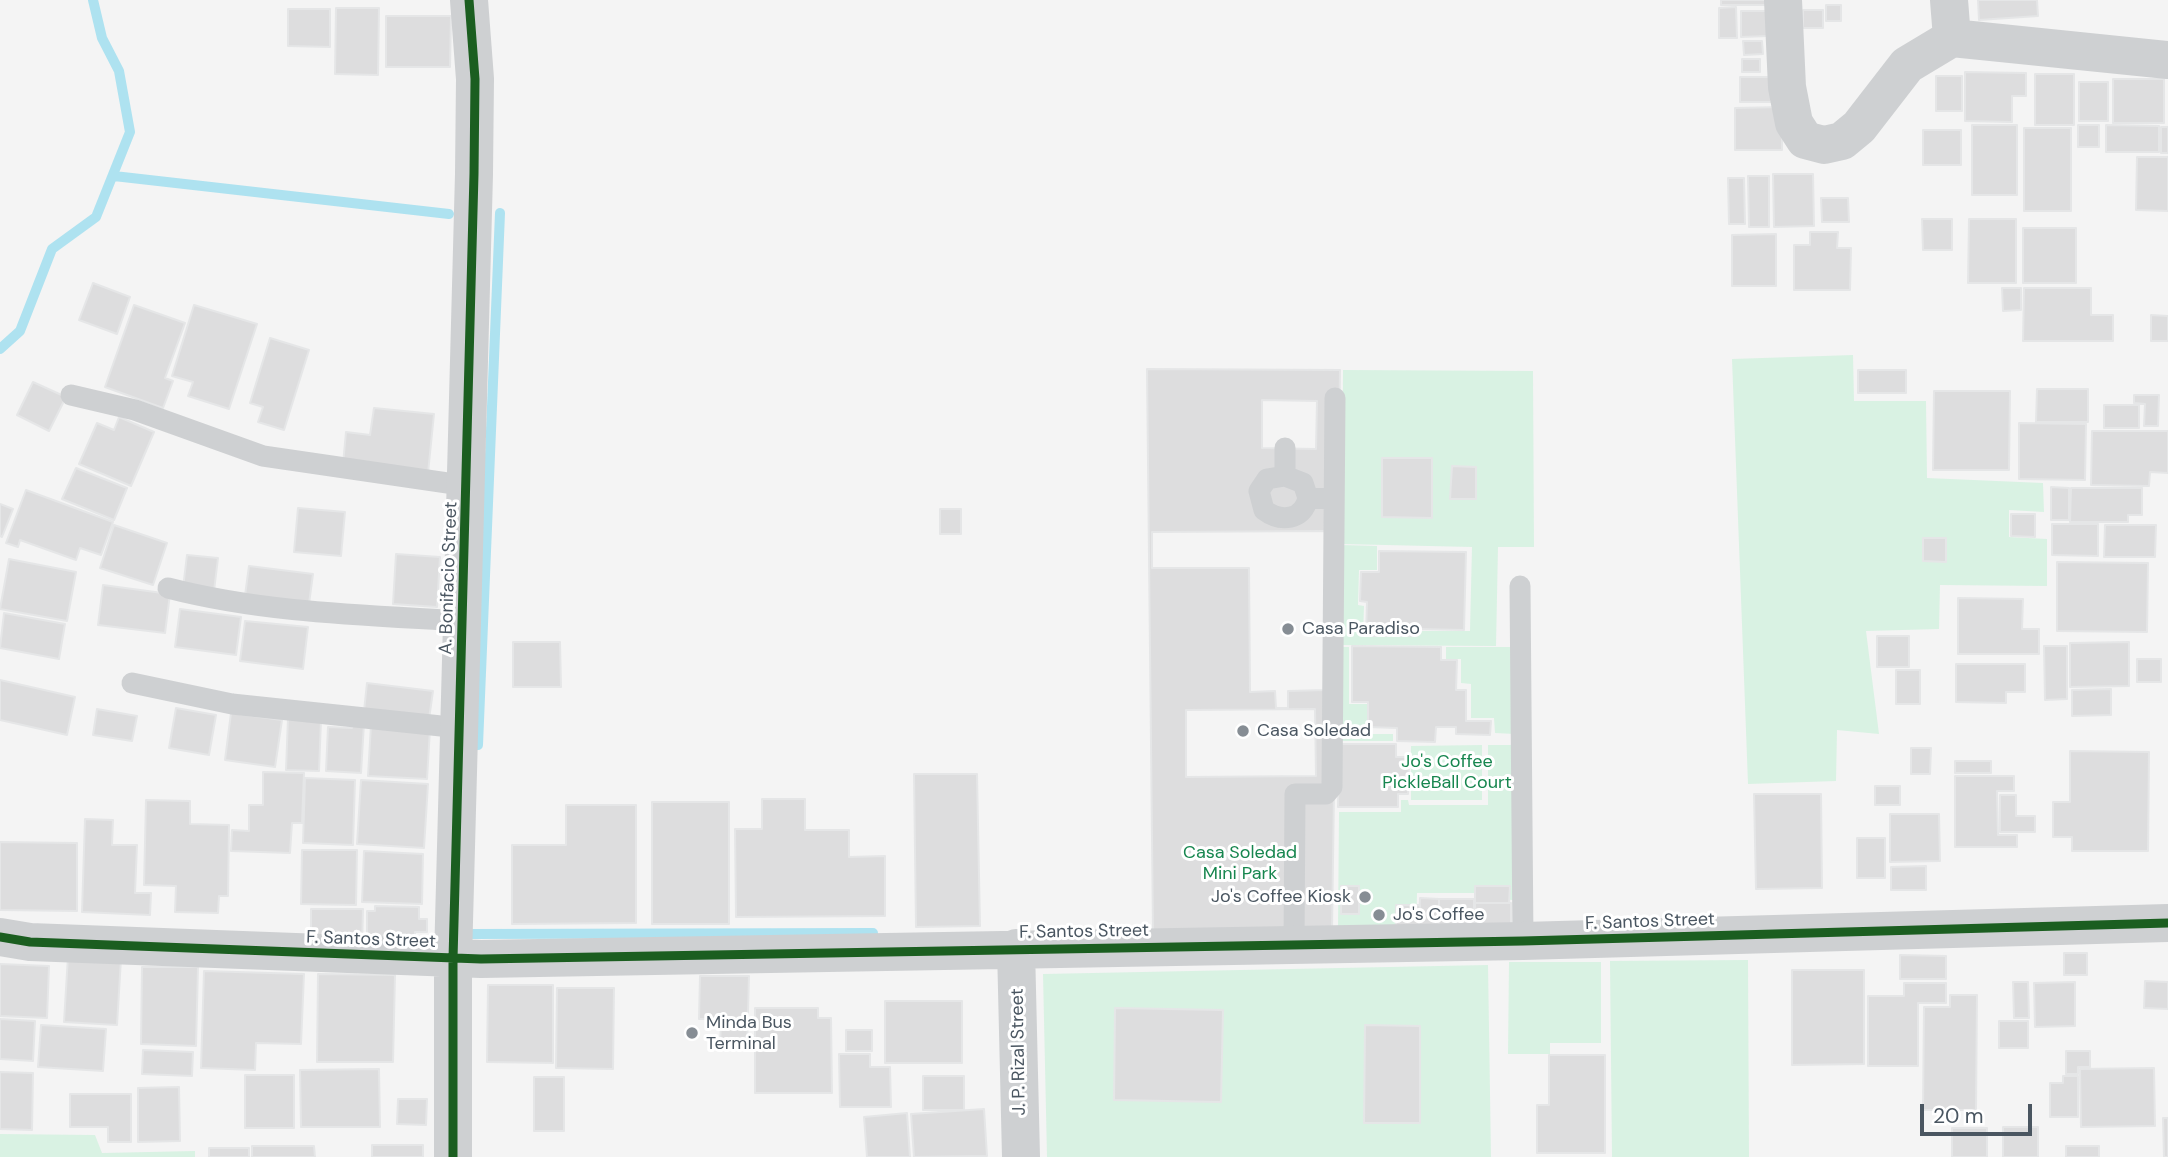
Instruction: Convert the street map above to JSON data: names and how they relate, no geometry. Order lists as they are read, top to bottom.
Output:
{
  "streets": {
    "street": ["A. Bonifacio Street", "F. Santos Street", "J. P. Rizal Street"]
  },
  "crossings": [
    ["A. Bonifacio Street", "F. Santos Street"],
    ["F. Santos Street", "J. P. Rizal Street"]
  ],
  "parks": ["Jo's Coffee PickleBall Court", "Casa Soledad Mini Park"],
  "places": [
    "Casa Paradiso",
    "Casa Soledad",
    "Jo's Coffee Kiosk",
    "Jo's Coffee",
    "Minda Bus Terminal"
  ],
  "scale_bar": "20 m"
}
